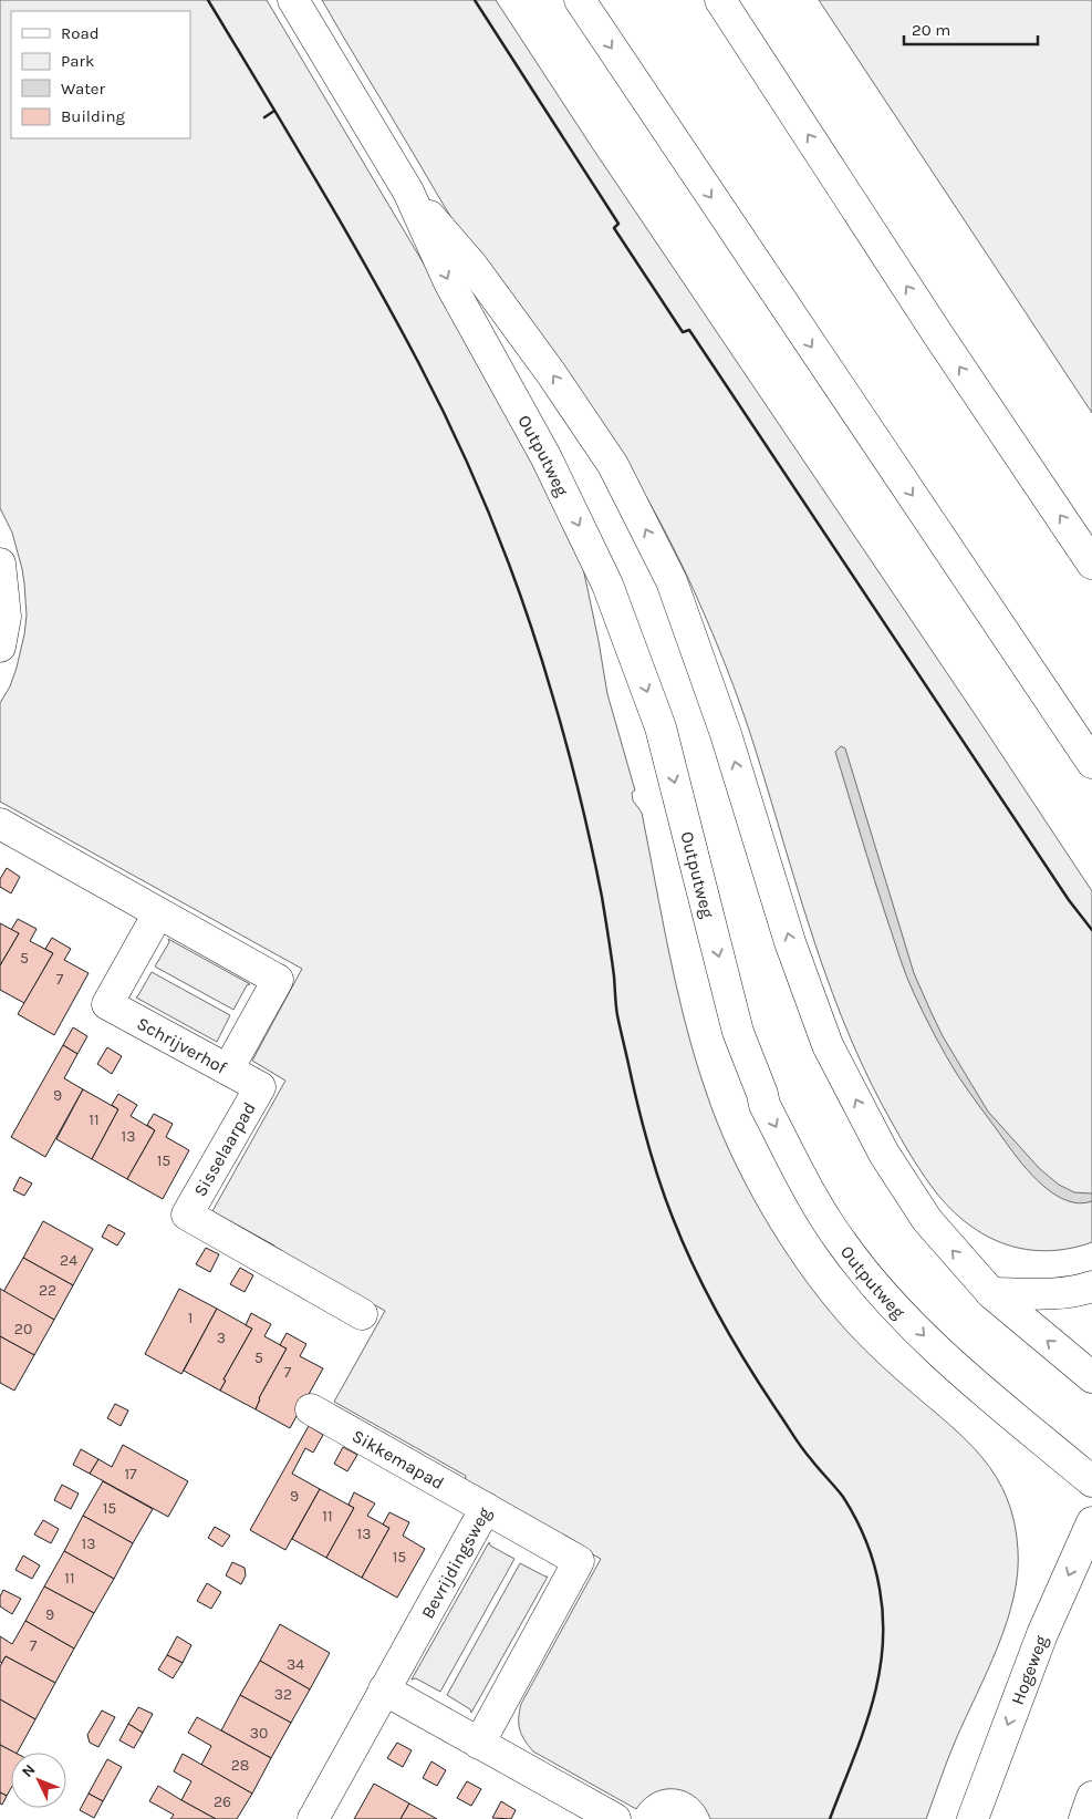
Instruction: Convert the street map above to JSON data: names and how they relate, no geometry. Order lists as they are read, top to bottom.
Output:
{
  "streets": {
    "main road": [
      "Outputweg",
      "Schrijverhof",
      "Sisselaarpad",
      "Sikkemapad",
      "Bevrijdingsweg",
      "Hogeweg"
    ]
  },
  "crossings": [
    ["Schrijverhof", "Sisselaarpad"],
    ["Sikkemapad", "Bevrijdingsweg"]
  ],
  "one_way": ["Hogeweg"],
  "house_numbers": [
    "5",
    "7",
    "9",
    "11",
    "13",
    "15",
    "24",
    "22",
    "1",
    "20",
    "3",
    "5",
    "7",
    "17",
    "9",
    "15",
    "11",
    "13",
    "13",
    "15",
    "11",
    "9",
    "7",
    "34",
    "32",
    "30",
    "28",
    "26"
  ],
  "legend": [
    "Road",
    "Park",
    "Water",
    "Building"
  ],
  "scale_bar": "20 m",
  "north": "top left"
}
